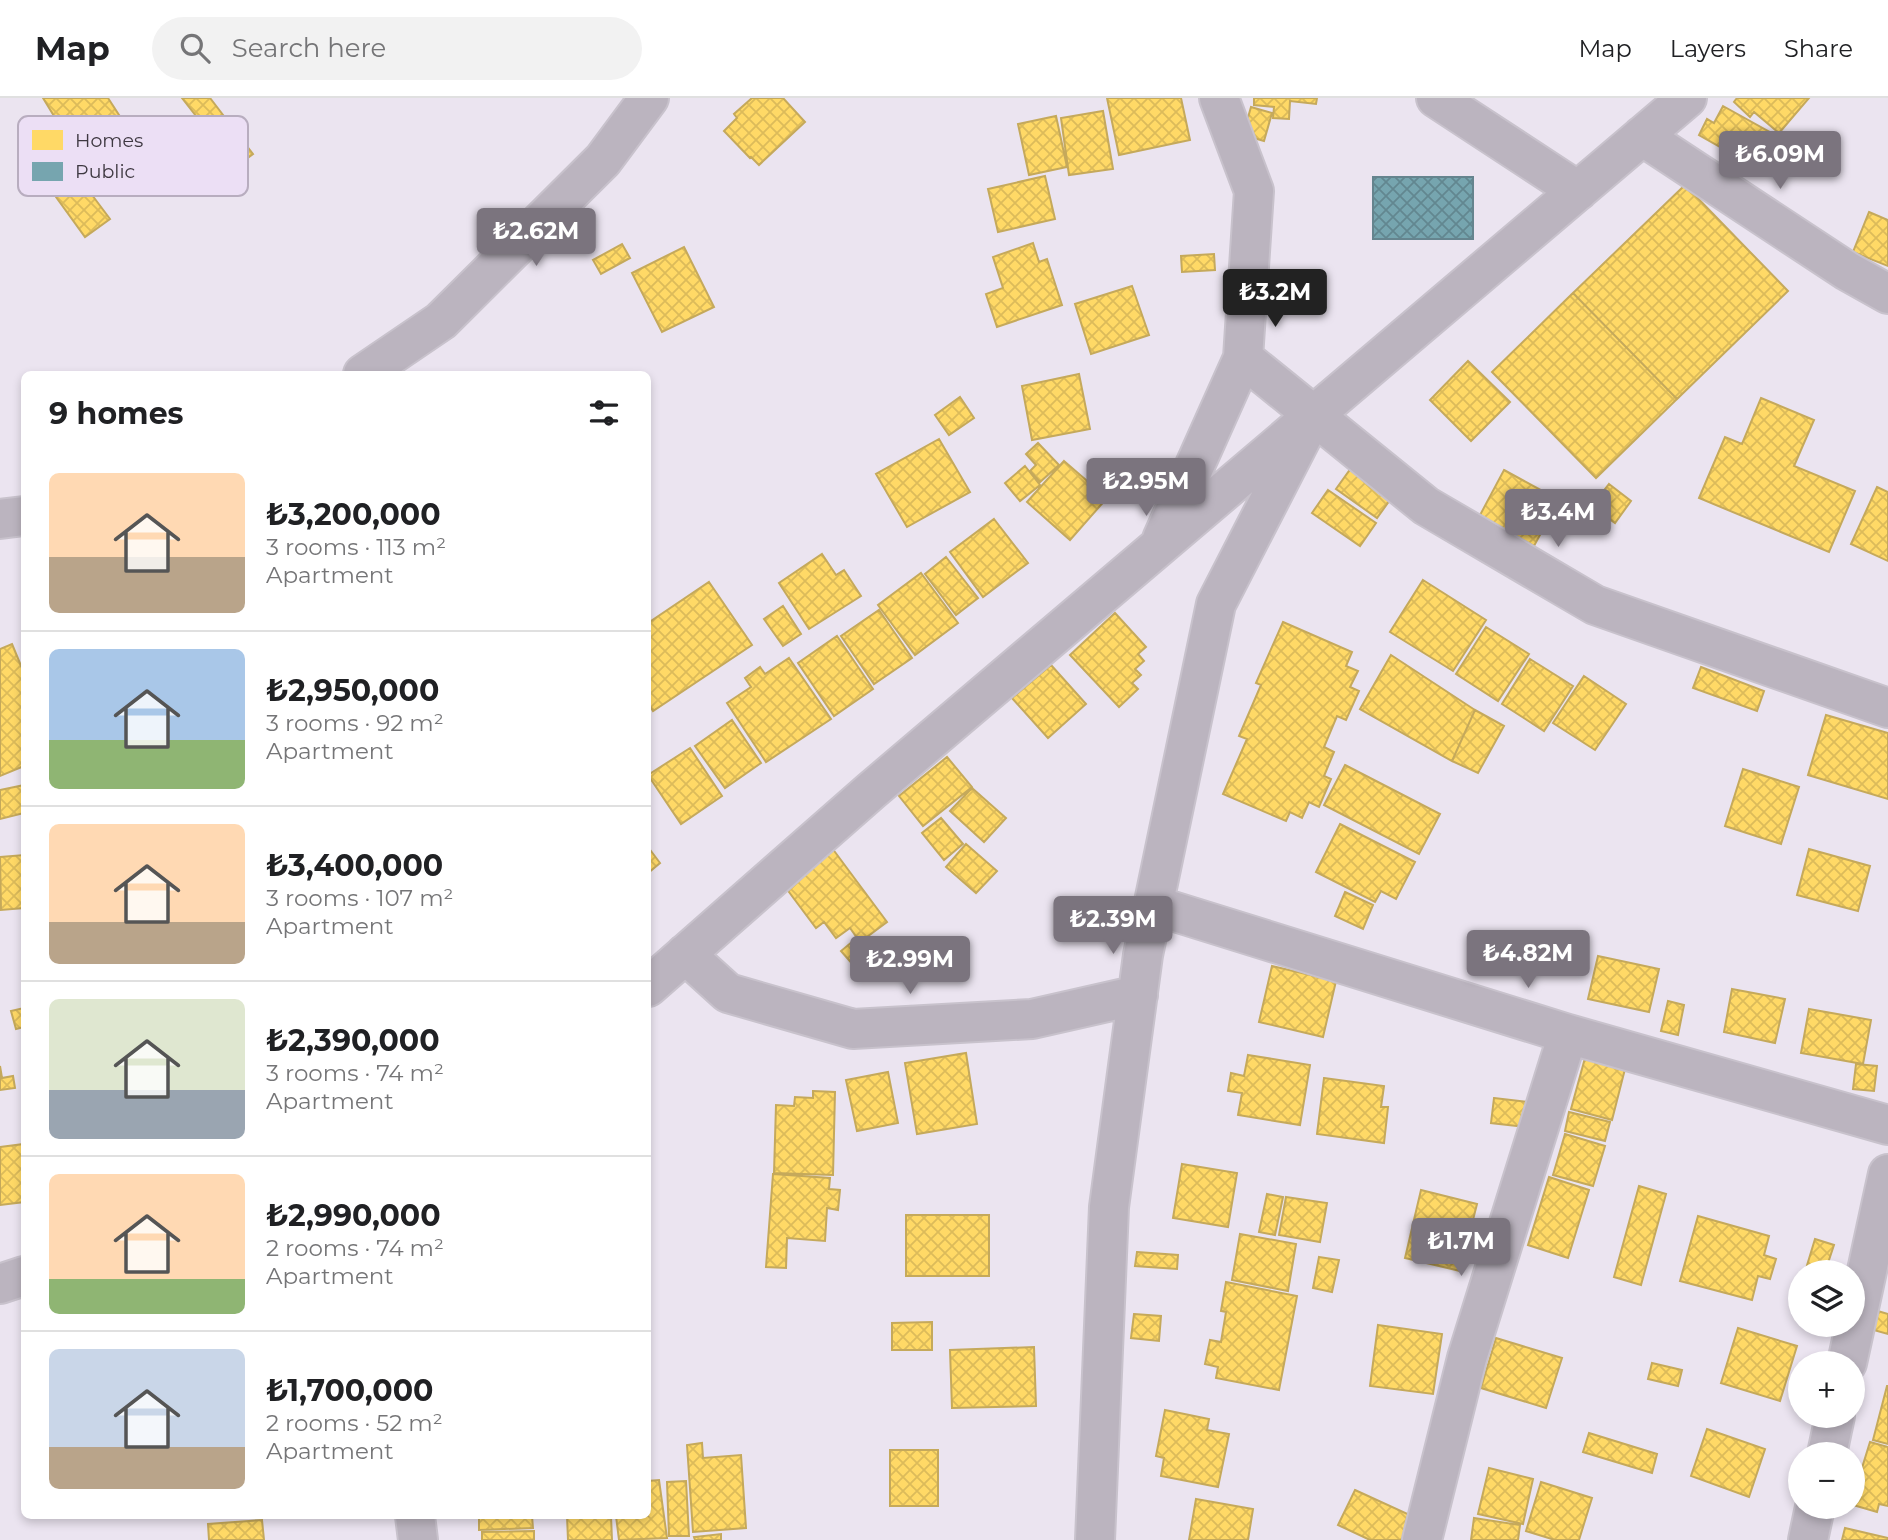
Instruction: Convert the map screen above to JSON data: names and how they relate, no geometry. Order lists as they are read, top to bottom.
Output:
{
  "legend": ["Homes", "Public"],
  "page": {
    "header": "Map",
    "search": "Search here",
    "nav": ["Map", "Layers", "Share"],
    "price": [
      "₺6.09M",
      "₺2.62M",
      "₺3.2M",
      "₺2.95M",
      "₺3.4M",
      "₺2.39M",
      "₺4.82M",
      "₺2.99M",
      "₺1.7M"
    ],
    "heading": "9 homes",
    "list": [
      {
        "name": "₺3,200,000",
        "note": "3 rooms · 113 m² · Apartment"
      },
      {
        "name": "₺2,950,000",
        "note": "3 rooms · 92 m² · Apartment"
      },
      {
        "name": "₺3,400,000",
        "note": "3 rooms · 107 m² · Apartment"
      },
      {
        "name": "₺2,390,000",
        "note": "3 rooms · 74 m² · Apartment"
      },
      {
        "name": "₺2,990,000",
        "note": "2 rooms · 74 m² · Apartment"
      },
      {
        "name": "₺1,700,000",
        "note": "2 rooms · 52 m² · Apartment"
      }
    ],
    "map_buttons": ["+", "−"]
  }
}
